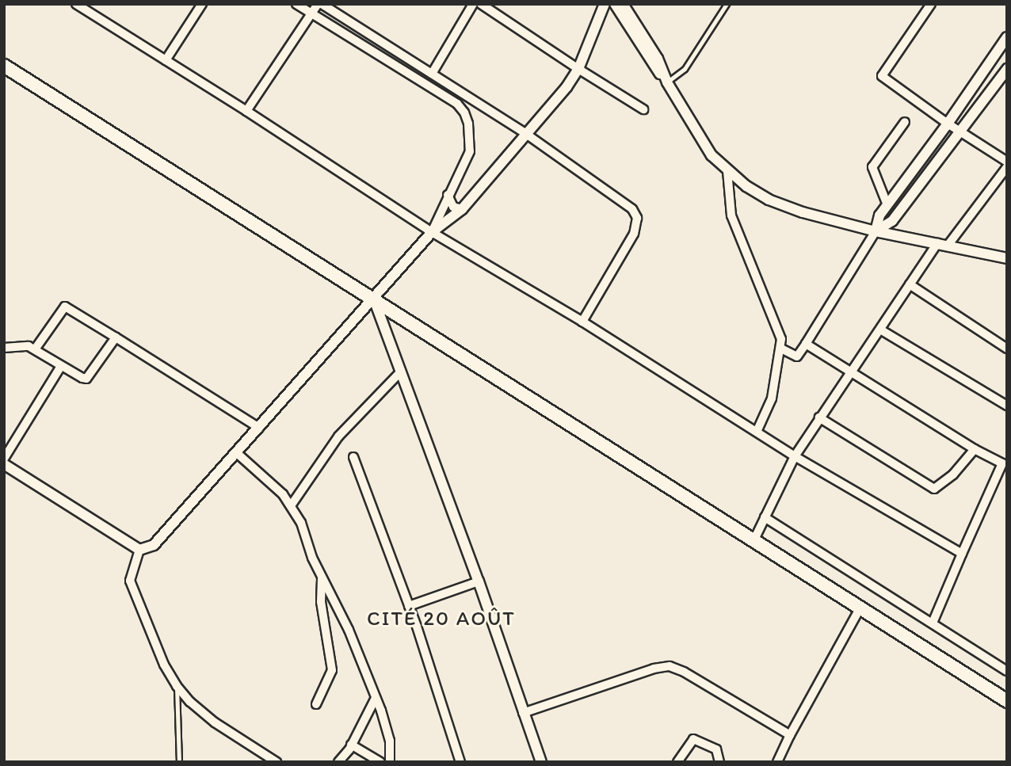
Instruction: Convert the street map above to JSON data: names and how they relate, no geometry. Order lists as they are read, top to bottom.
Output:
{
  "districts": ["CITÉ 20 AOÛT"]
}
